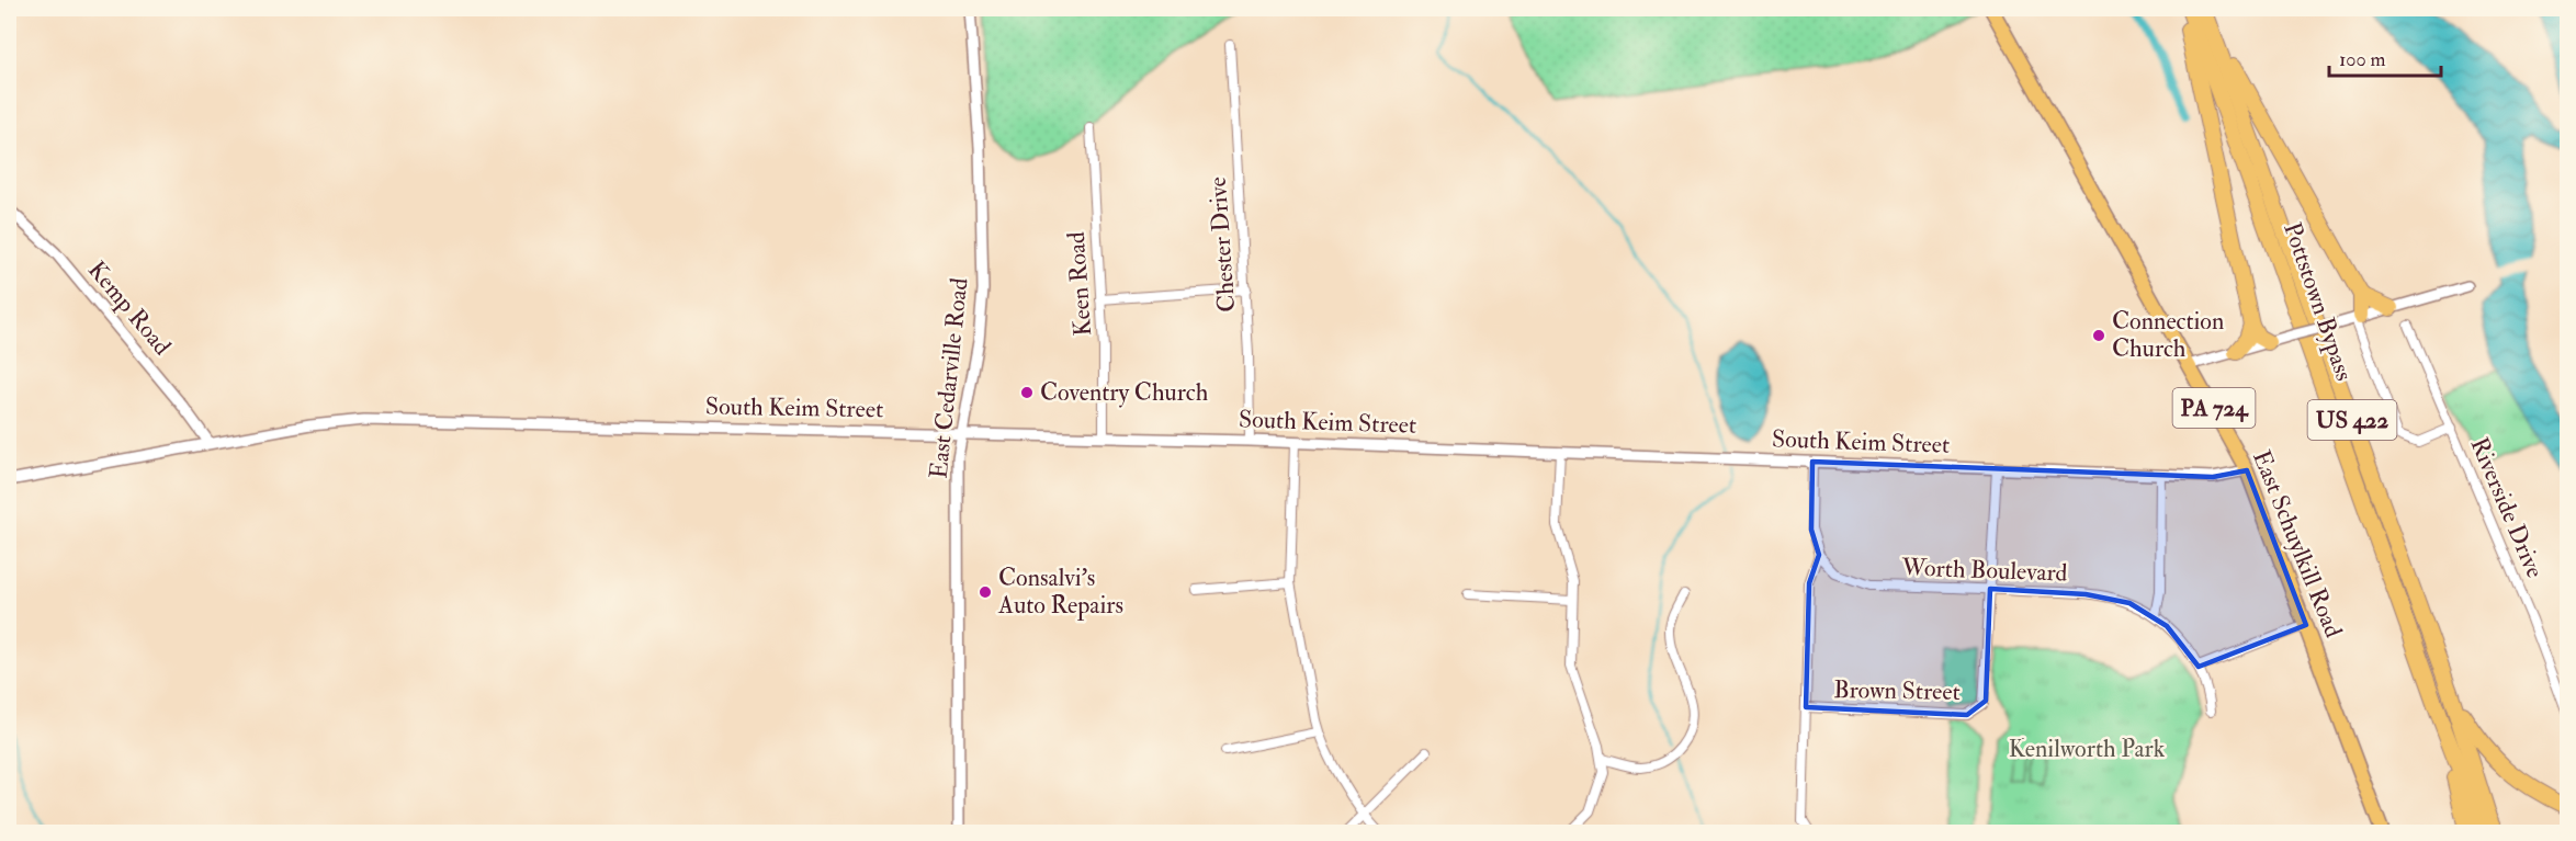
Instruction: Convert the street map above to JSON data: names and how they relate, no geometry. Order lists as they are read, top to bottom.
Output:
{
  "streets": {
    "highway": ["Pottstown Bypass", "US 422"],
    "main road": ["PA 724", "East Schuylkill Road"],
    "street": [
      "Chester Drive",
      "Keen Road",
      "Kemp Road",
      "East Cedarville Road",
      "South Keim Street",
      "Riverside Drive",
      "Worth Boulevard",
      "Brown Street"
    ]
  },
  "crossings": [
    ["Chester Drive", "South Keim Street"],
    ["Keen Road", "South Keim Street"],
    ["Kemp Road", "South Keim Street"],
    ["East Cedarville Road", "South Keim Street"],
    ["South Keim Street", "East Schuylkill Road"],
    ["Worth Boulevard", "Brown Street"]
  ],
  "parks": ["Kenilworth Park"],
  "places": ["Connection Church", "Coventry Church", "Consalvi's Auto Repairs"],
  "scale_bar": "100 m"
}
